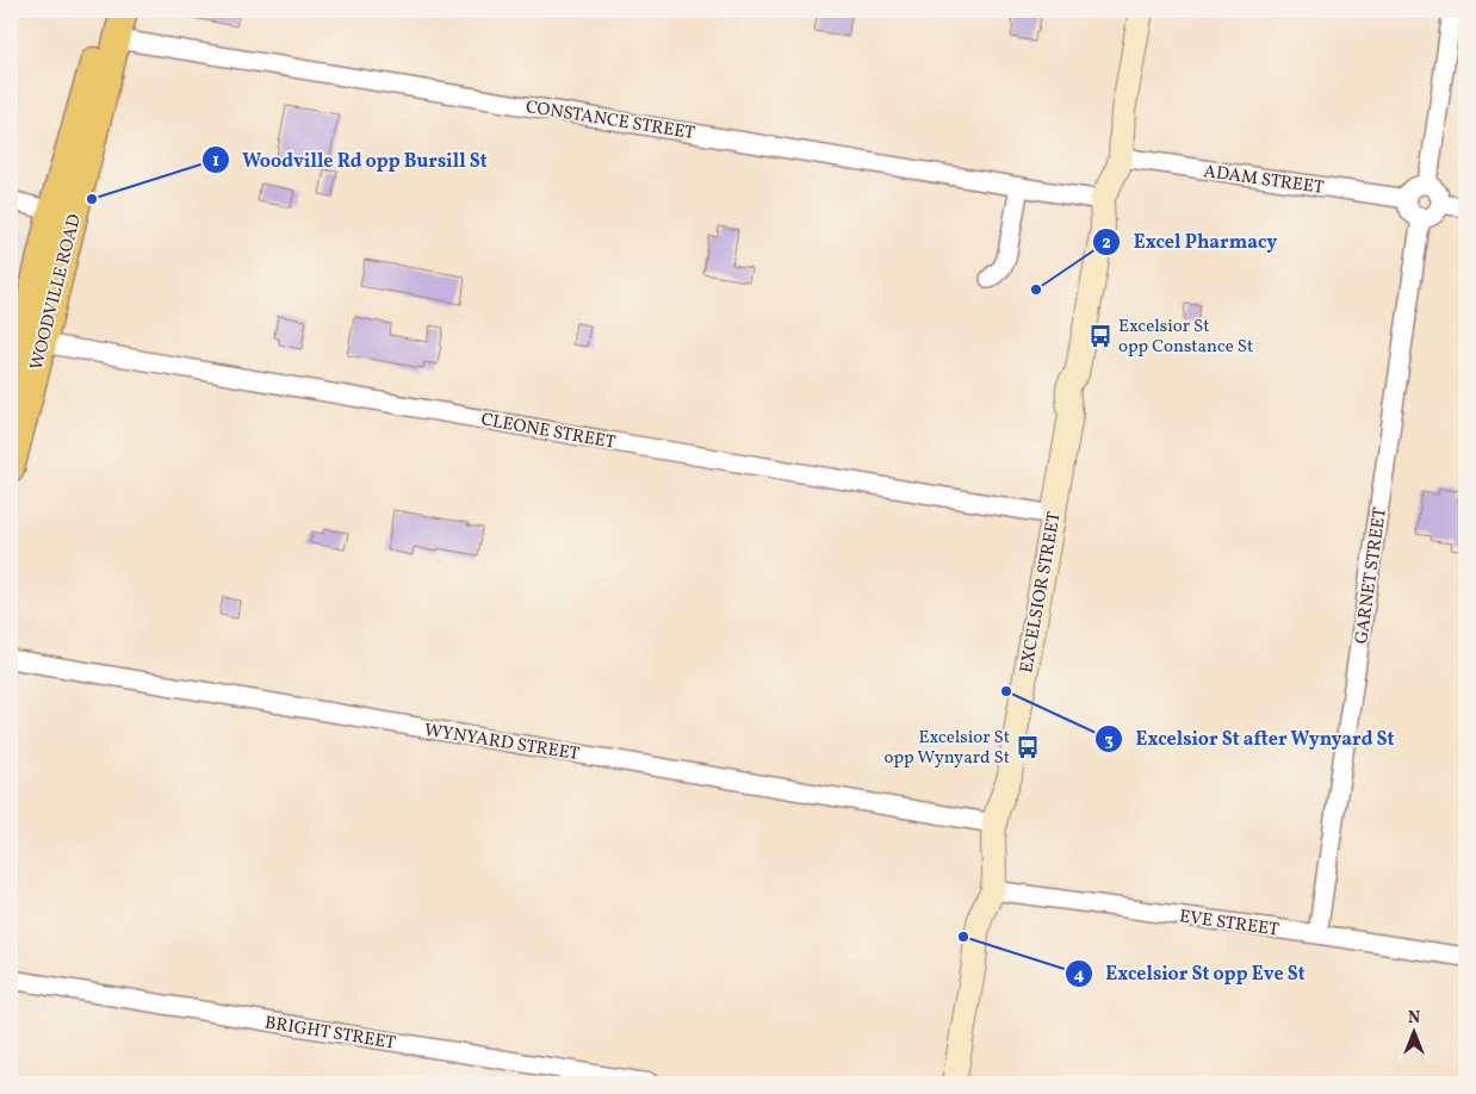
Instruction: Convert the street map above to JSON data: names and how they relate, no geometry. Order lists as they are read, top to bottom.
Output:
{
  "streets": {
    "main road": ["WOODVILLE ROAD"],
    "street": [
      "CONSTANCE STREET",
      "ADAM STREET",
      "CLEONE STREET",
      "GARNET STREET",
      "EXCELSIOR STREET",
      "WYNYARD STREET",
      "EVE STREET",
      "BRIGHT STREET"
    ]
  },
  "crossings": [
    ["CONSTANCE STREET", "WOODVILLE ROAD"],
    ["CONSTANCE STREET", "EXCELSIOR STREET"],
    ["ADAM STREET", "GARNET STREET"],
    ["ADAM STREET", "EXCELSIOR STREET"],
    ["WOODVILLE ROAD", "CLEONE STREET"],
    ["CLEONE STREET", "EXCELSIOR STREET"],
    ["GARNET STREET", "EVE STREET"],
    ["EXCELSIOR STREET", "WYNYARD STREET"],
    ["EXCELSIOR STREET", "EVE STREET"]
  ],
  "places": {
    "other": [
      "Woodville Rd opp Bursill St",
      "Excel Pharmacy",
      "Excelsior St after Wynyard St",
      "Excelsior St opp Eve St"
    ],
    "bus stop": ["Excelsior St opp Constance St", "Excelsior St opp Wynyard St"]
  },
  "north": "top"
}
